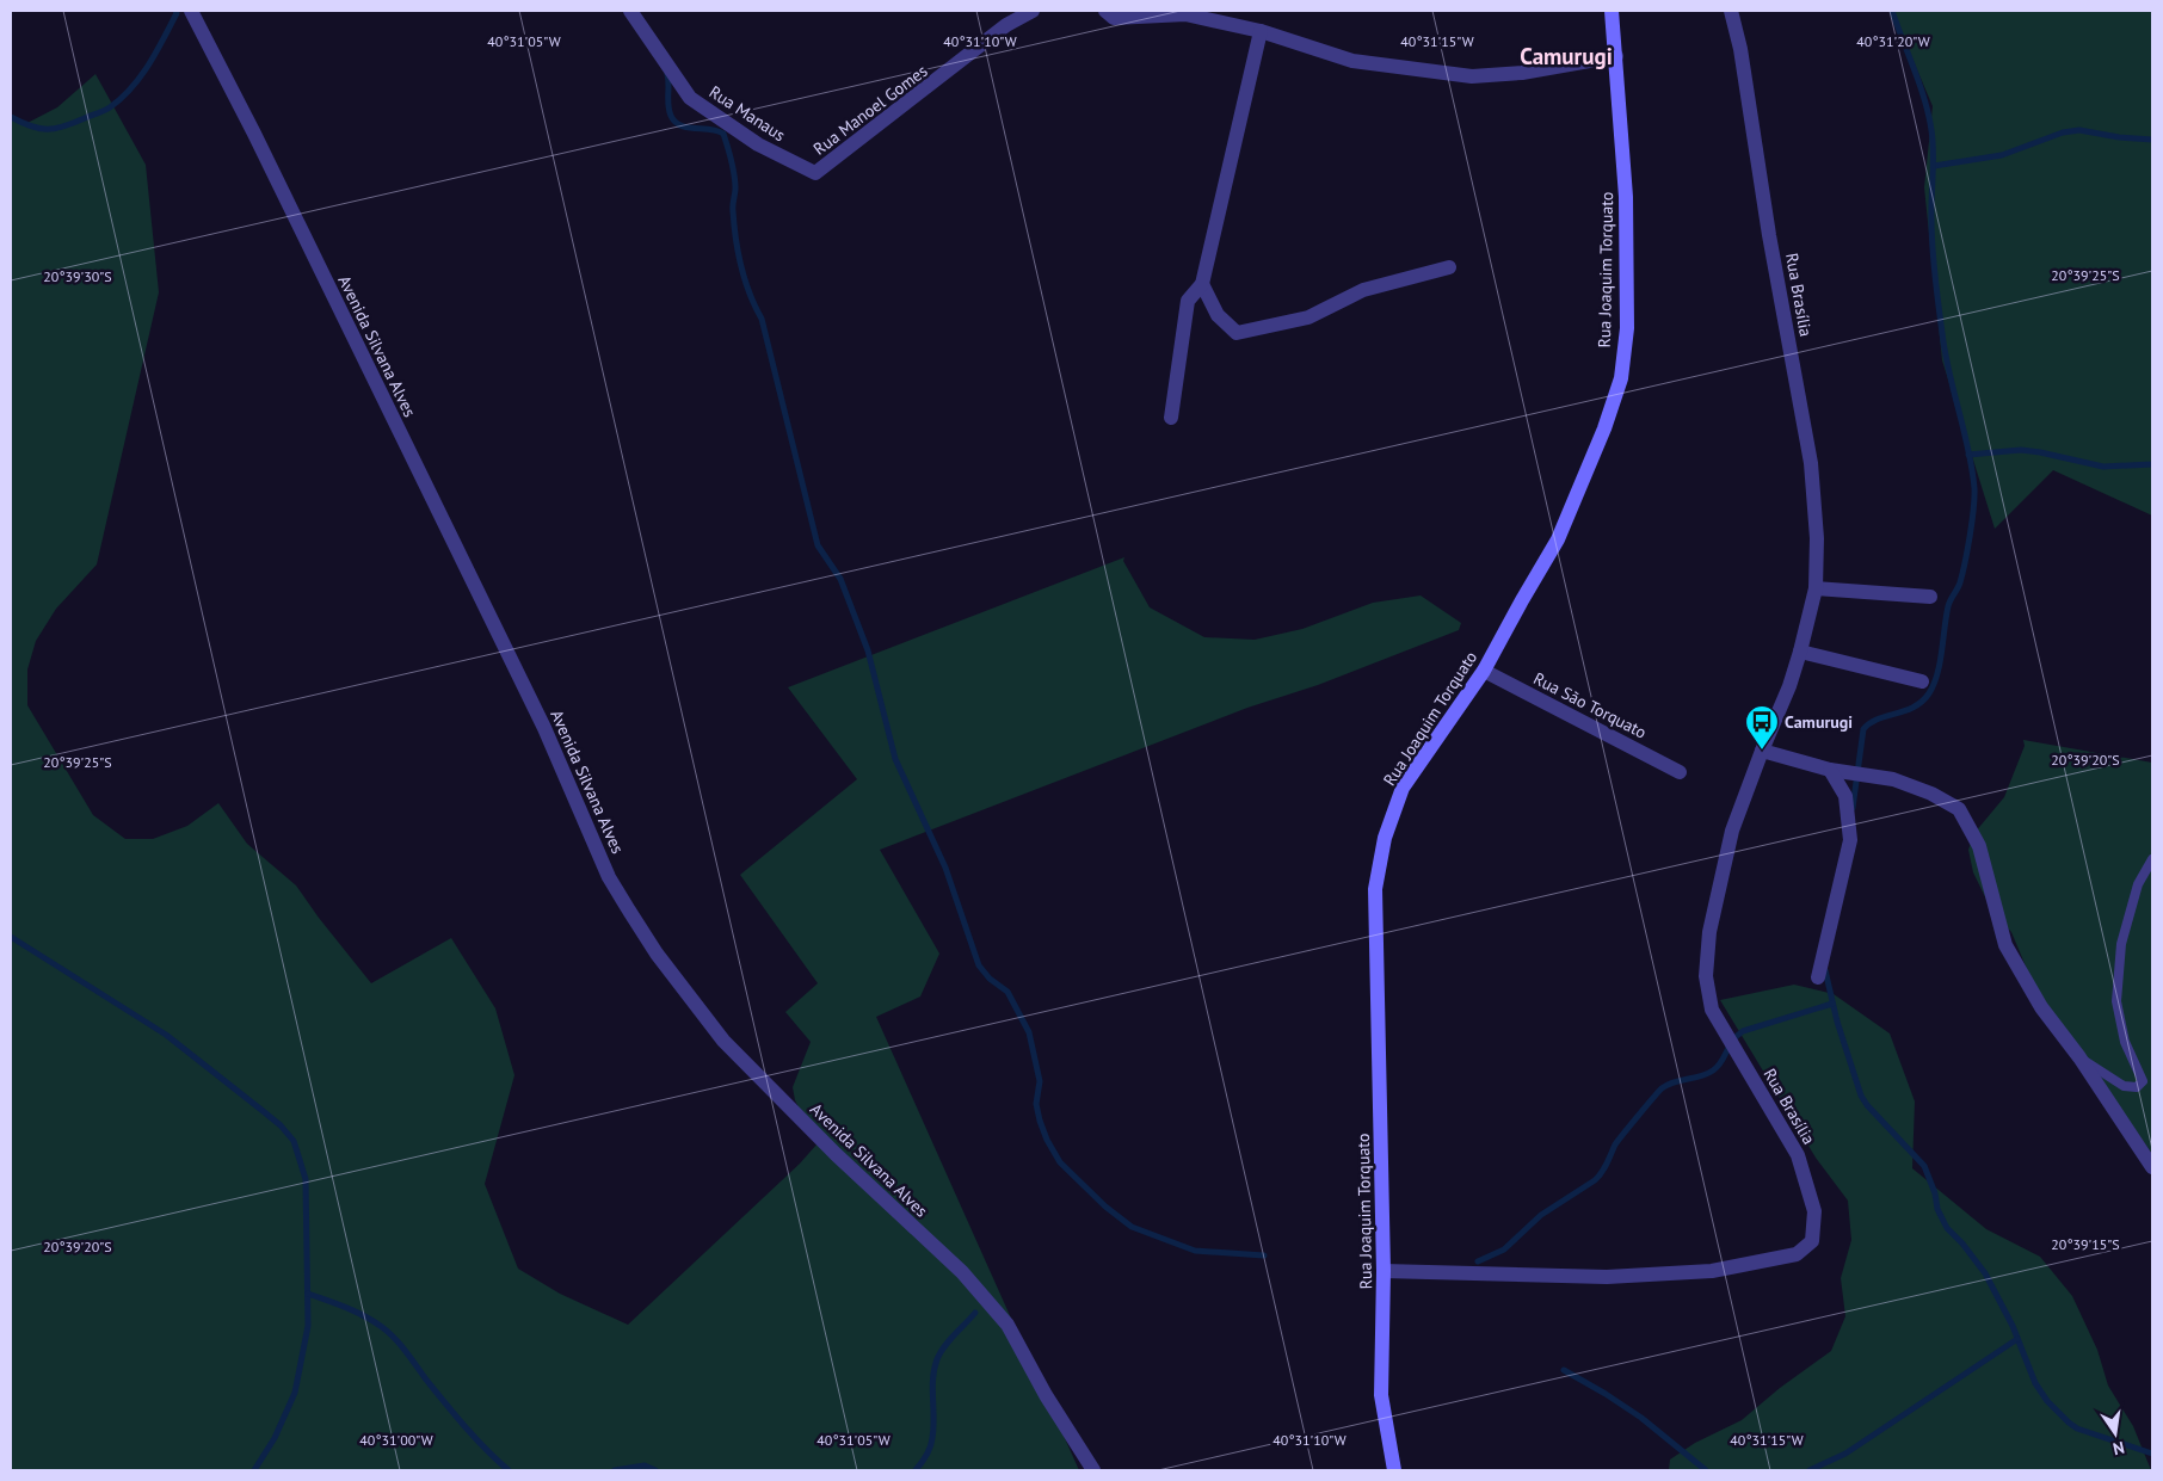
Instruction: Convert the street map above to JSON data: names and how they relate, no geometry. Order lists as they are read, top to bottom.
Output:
{
  "streets": {
    "street": [
      "Rua Manoel Gomes",
      "Rua Manaus",
      "Rua Joaquim Torquato",
      "Rua Brasília",
      "Avenida Silvana Alves",
      "Rua São Torquato"
    ]
  },
  "crossings": [
    ["Rua Manoel Gomes", "Rua Manaus"],
    ["Rua Joaquim Torquato", "Rua Brasília"],
    ["Rua Joaquim Torquato", "Rua São Torquato"]
  ],
  "districts": ["Camurugi"],
  "places": {
    "bus stop": ["Camurugi"]
  },
  "north": "bottom",
  "coordinates": [
    "40°31'05\"W",
    "40°31'10\"W",
    "40°31'15\"W",
    "40°31'20\"W",
    "20°39'25\"S",
    "20°39'30\"S",
    "20°39'20\"S",
    "20°39'15\"S",
    "40°31'00\"W"
  ]
}
